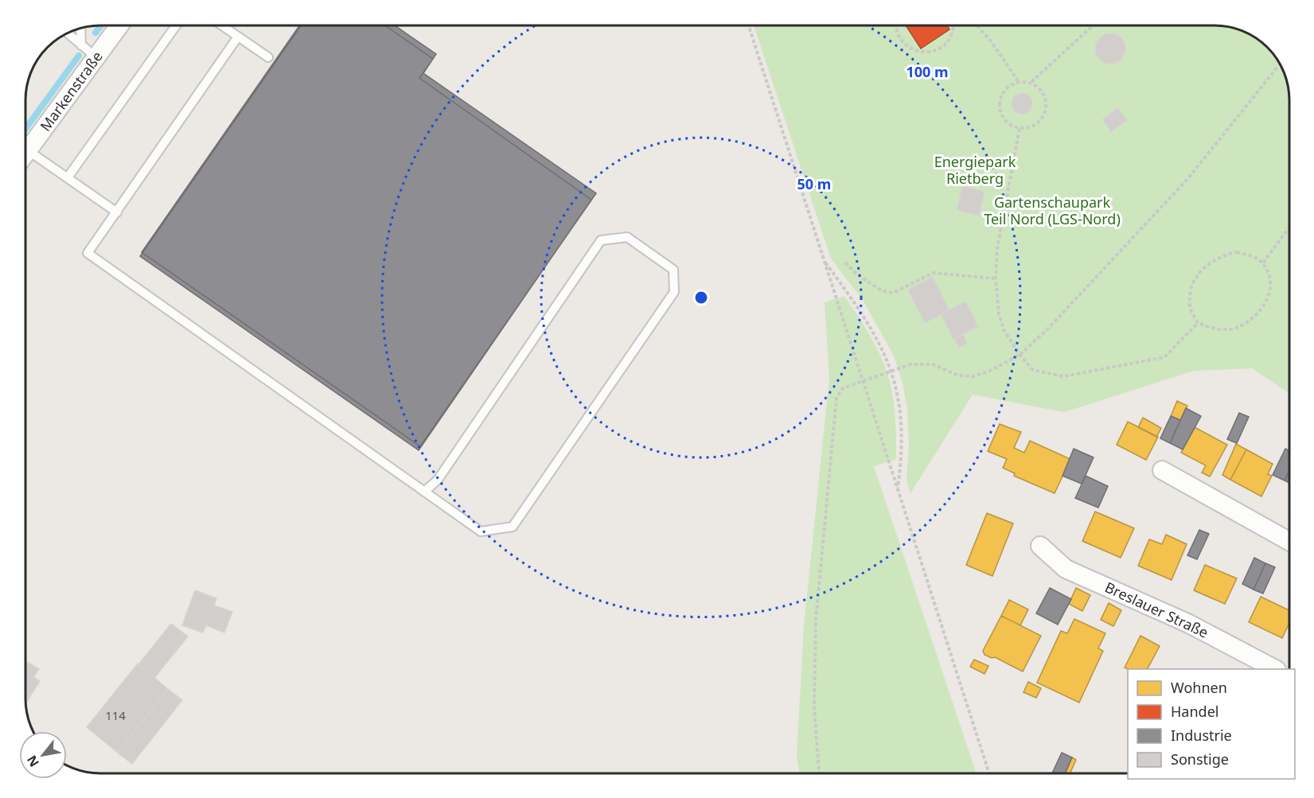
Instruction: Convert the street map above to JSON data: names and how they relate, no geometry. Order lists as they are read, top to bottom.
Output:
{
  "streets": {
    "street": ["Markenstraße", "Breslauer Straße"]
  },
  "parks": ["Energiepark Rietberg", "Gartenschaupark Teil Nord (LGS-Nord)"],
  "house_numbers": ["114"],
  "legend": [
    "Wohnen",
    "Handel",
    "Industrie",
    "Sonstige"
  ],
  "north": "bottom left",
  "rings": ["100 m", "50 m"]
}
